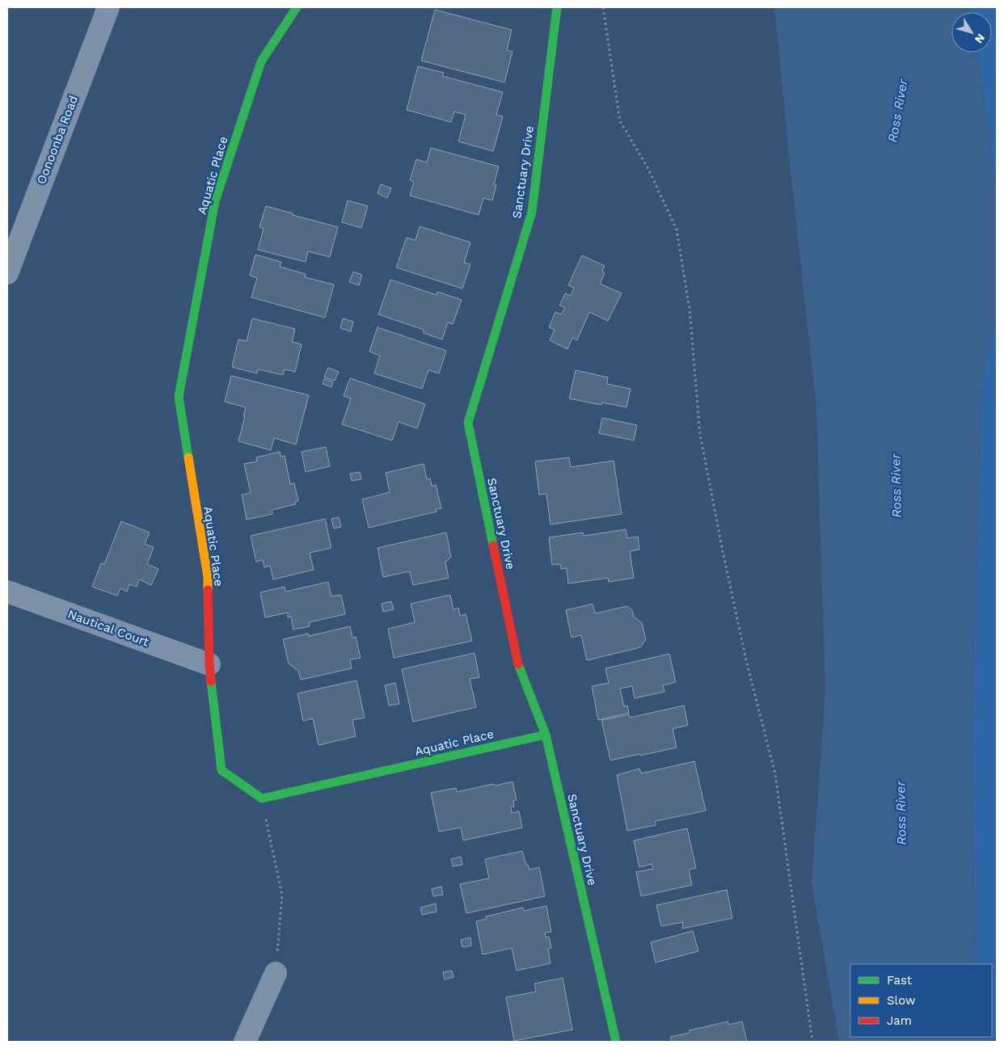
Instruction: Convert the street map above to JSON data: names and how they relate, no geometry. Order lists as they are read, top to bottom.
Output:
{
  "streets": {
    "street": [
      "Oonoonba Road",
      "Sanctuary Drive",
      "Aquatic Place",
      "Nautical Court"
    ]
  },
  "crossings": [
    ["Sanctuary Drive", "Aquatic Place"],
    ["Aquatic Place", "Nautical Court"]
  ],
  "water": ["Ross River"],
  "legend": ["Fast", "Slow", "Jam"],
  "north": "bottom right"
}
